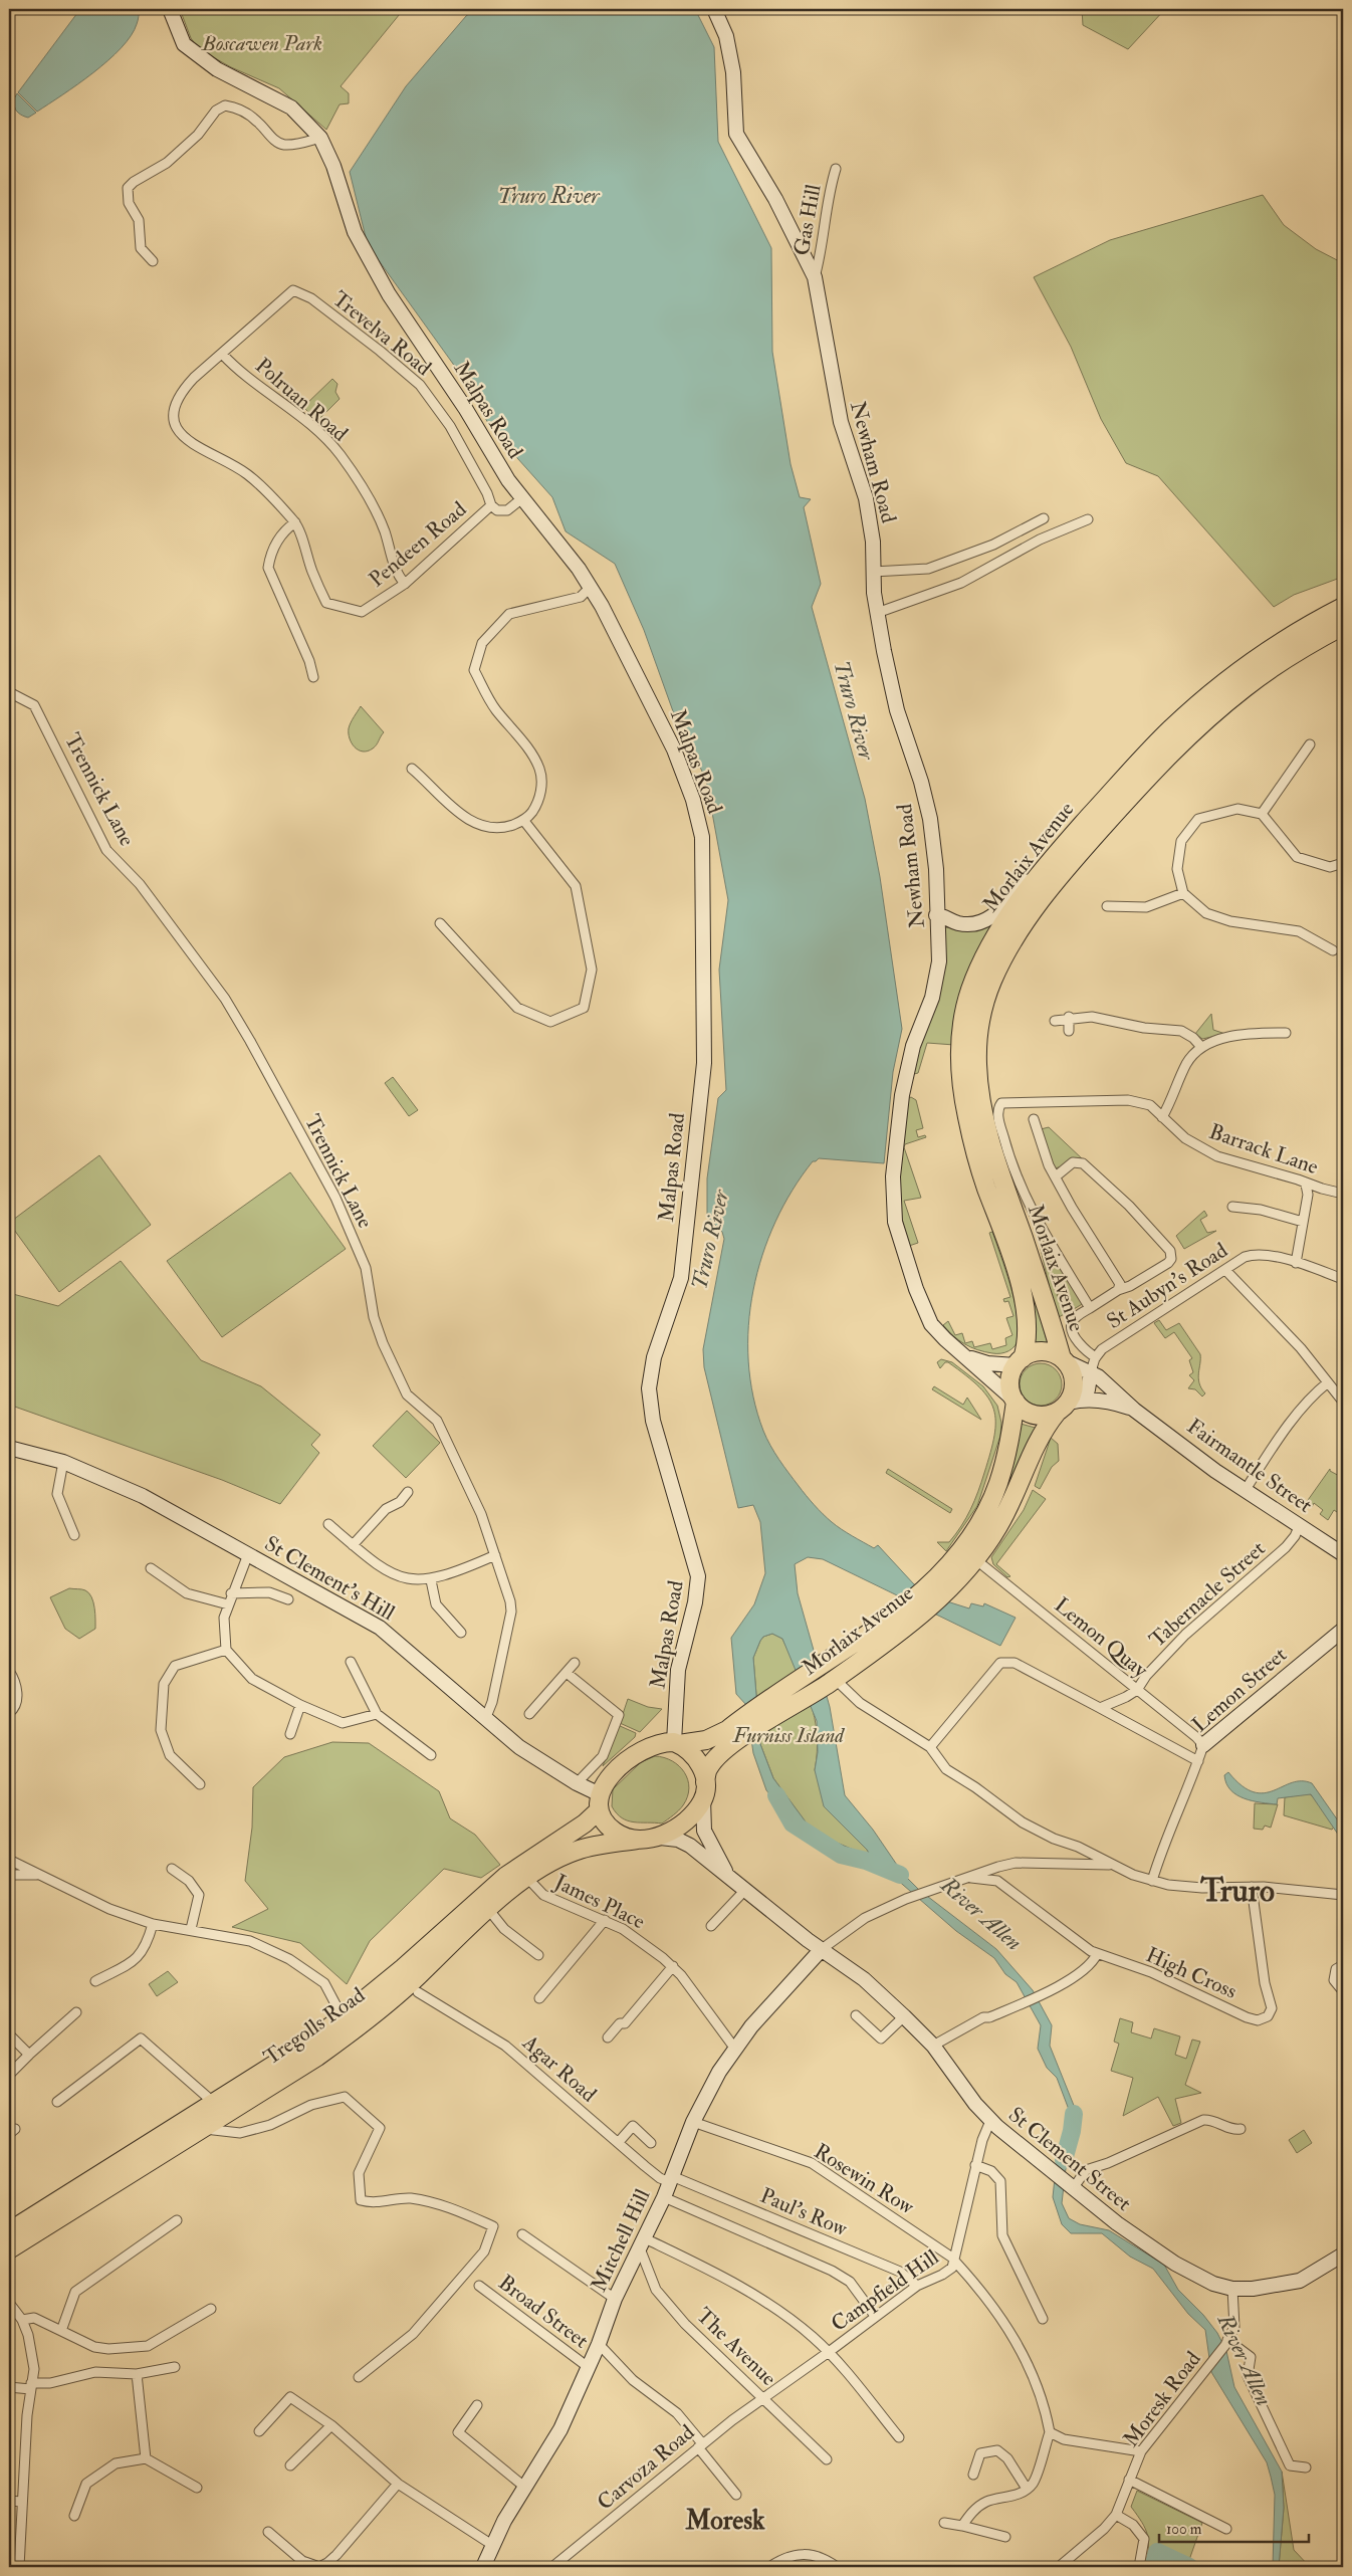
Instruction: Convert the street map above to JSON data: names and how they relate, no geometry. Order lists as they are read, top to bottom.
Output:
{
  "streets": {
    "highway": ["Morlaix Avenue", "Tregolls Road"],
    "street": [
      "Gas Hill",
      "Trevelva Road",
      "Polruan Road",
      "Malpas Road",
      "Newham Road",
      "Pendeen Road",
      "Trennick Lane",
      "Barrack Lane",
      "St Aubyn's Road",
      "Fairmantle Street",
      "St Clement's Hill",
      "Tabernacle Street",
      "Lemon Quay",
      "Lemon Street",
      "James Place",
      "High Cross",
      "Agar Road",
      "St Clement Street",
      "Rosewin Row",
      "Paul's Row",
      "Mitchell Hill",
      "Campfield Hill",
      "Broad Street",
      "The Avenue",
      "Moresk Road",
      "Carvoza Road"
    ]
  },
  "crossings": [
    ["Gas Hill", "Newham Road"],
    ["Trevelva Road", "Polruan Road"],
    ["Trevelva Road", "Pendeen Road"],
    ["Polruan Road", "Pendeen Road"],
    ["Malpas Road", "Pendeen Road"],
    ["Malpas Road", "Morlaix Avenue"],
    ["Malpas Road", "St Clement's Hill"],
    ["Malpas Road", "Tregolls Road"],
    ["Malpas Road", "St Clement Street"],
    ["Newham Road", "Morlaix Avenue"],
    ["Newham Road", "Fairmantle Street"],
    ["Trennick Lane", "St Clement's Hill"],
    ["Morlaix Avenue", "Fairmantle Street"],
    ["Morlaix Avenue", "St Clement's Hill"],
    ["Morlaix Avenue", "Lemon Quay"],
    ["Morlaix Avenue", "Tregolls Road"],
    ["Morlaix Avenue", "St Clement Street"],
    ["St Aubyn's Road", "Fairmantle Street"],
    ["Fairmantle Street", "Tabernacle Street"],
    ["St Clement's Hill", "Tregolls Road"],
    ["St Clement's Hill", "St Clement Street"],
    ["Tabernacle Street", "Lemon Quay"],
    ["Lemon Quay", "Lemon Street"],
    ["James Place", "Tregolls Road"],
    ["James Place", "Mitchell Hill"],
    ["Tregolls Road", "Agar Road"],
    ["Tregolls Road", "St Clement Street"],
    ["Agar Road", "Paul's Row"],
    ["Agar Road", "Mitchell Hill"],
    ["St Clement Street", "Mitchell Hill"],
    ["St Clement Street", "Campfield Hill"],
    ["St Clement Street", "Moresk Road"],
    ["Rosewin Row", "Mitchell Hill"],
    ["Rosewin Row", "Campfield Hill"],
    ["Paul's Row", "Mitchell Hill"],
    ["Paul's Row", "Campfield Hill"],
    ["Mitchell Hill", "Broad Street"],
    ["Mitchell Hill", "The Avenue"],
    ["Campfield Hill", "The Avenue"],
    ["Campfield Hill", "Carvoza Road"],
    ["The Avenue", "Carvoza Road"]
  ],
  "districts": ["Truro", "Moresk"],
  "water": ["Truro River", "River Allen"],
  "parks": ["Boscawen Park", "Furniss Island"],
  "scale_bar": "100 m"
}
